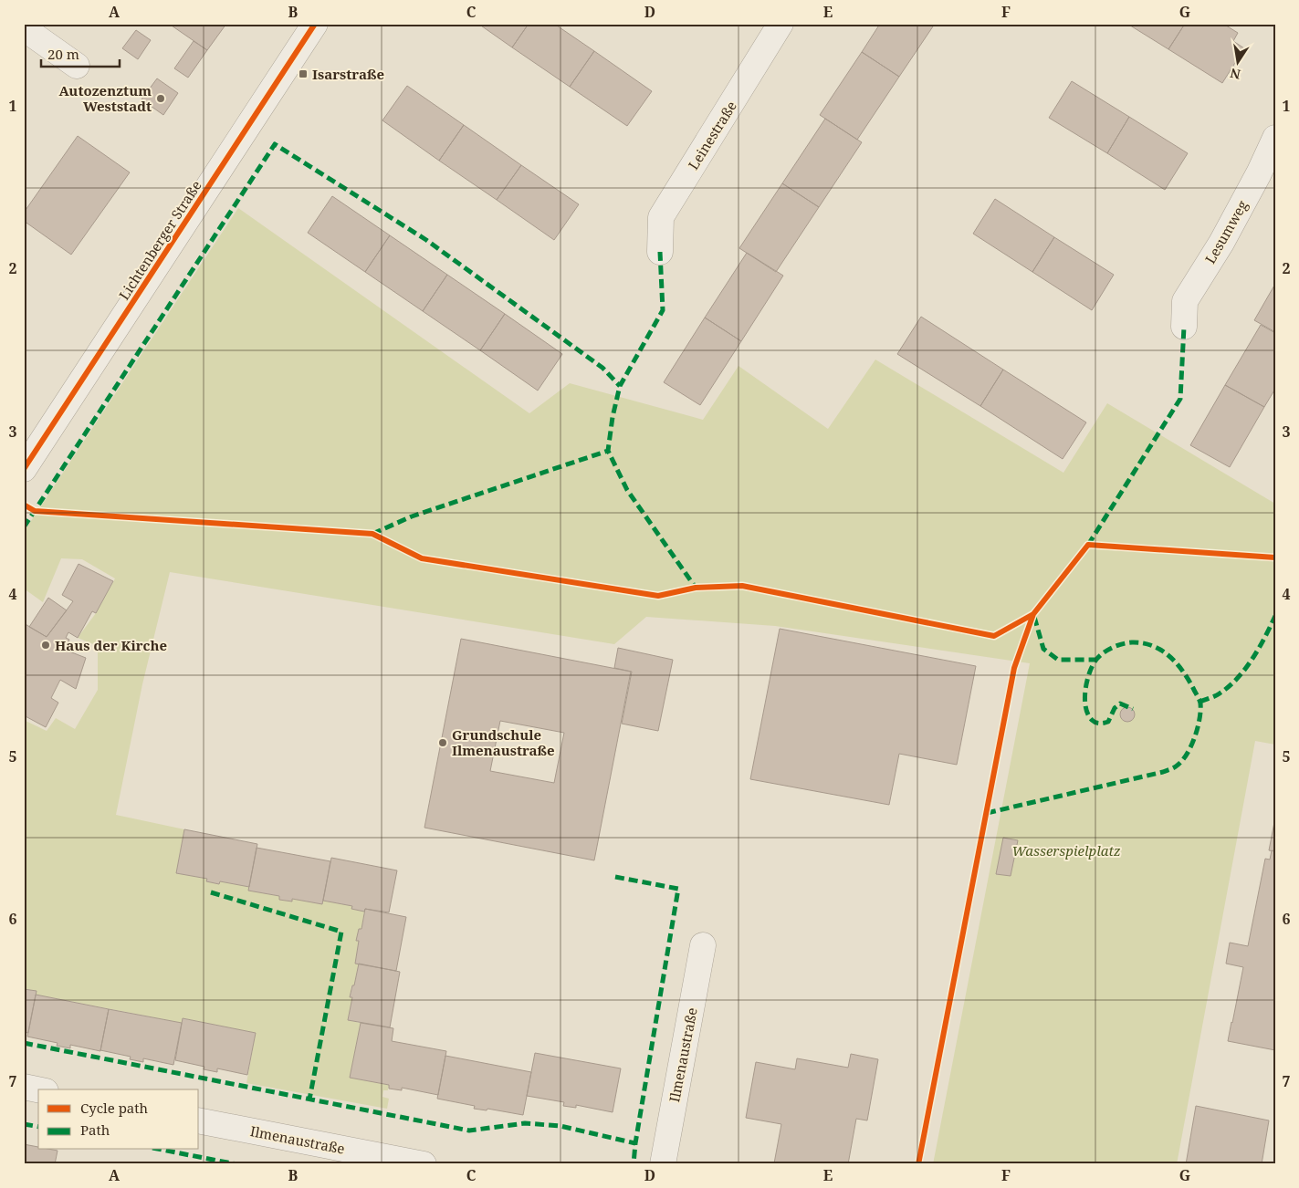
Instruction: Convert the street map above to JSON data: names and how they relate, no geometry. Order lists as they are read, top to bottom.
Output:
{
  "streets": {
    "street": [
      "Leinestraße",
      "Lesumweg",
      "Lichtenberger Straße",
      "Ilmenaustraße"
    ]
  },
  "parks": ["Wasserspielplatz"],
  "places": {
    "transit": ["Isarstraße"],
    "other": ["Autozenztum Weststadt", "Haus der Kirche", "Grundschule Ilmenaustraße"]
  },
  "legend": ["Cycle path", "Path"],
  "scale_bar": "20 m",
  "north": "bottom",
  "grid": {
    "columns": [
      "A",
      "B",
      "C",
      "D",
      "E",
      "F",
      "G"
    ],
    "rows": [
      "1",
      "2",
      "3",
      "4",
      "5",
      "6",
      "7"
    ]
  }
}
